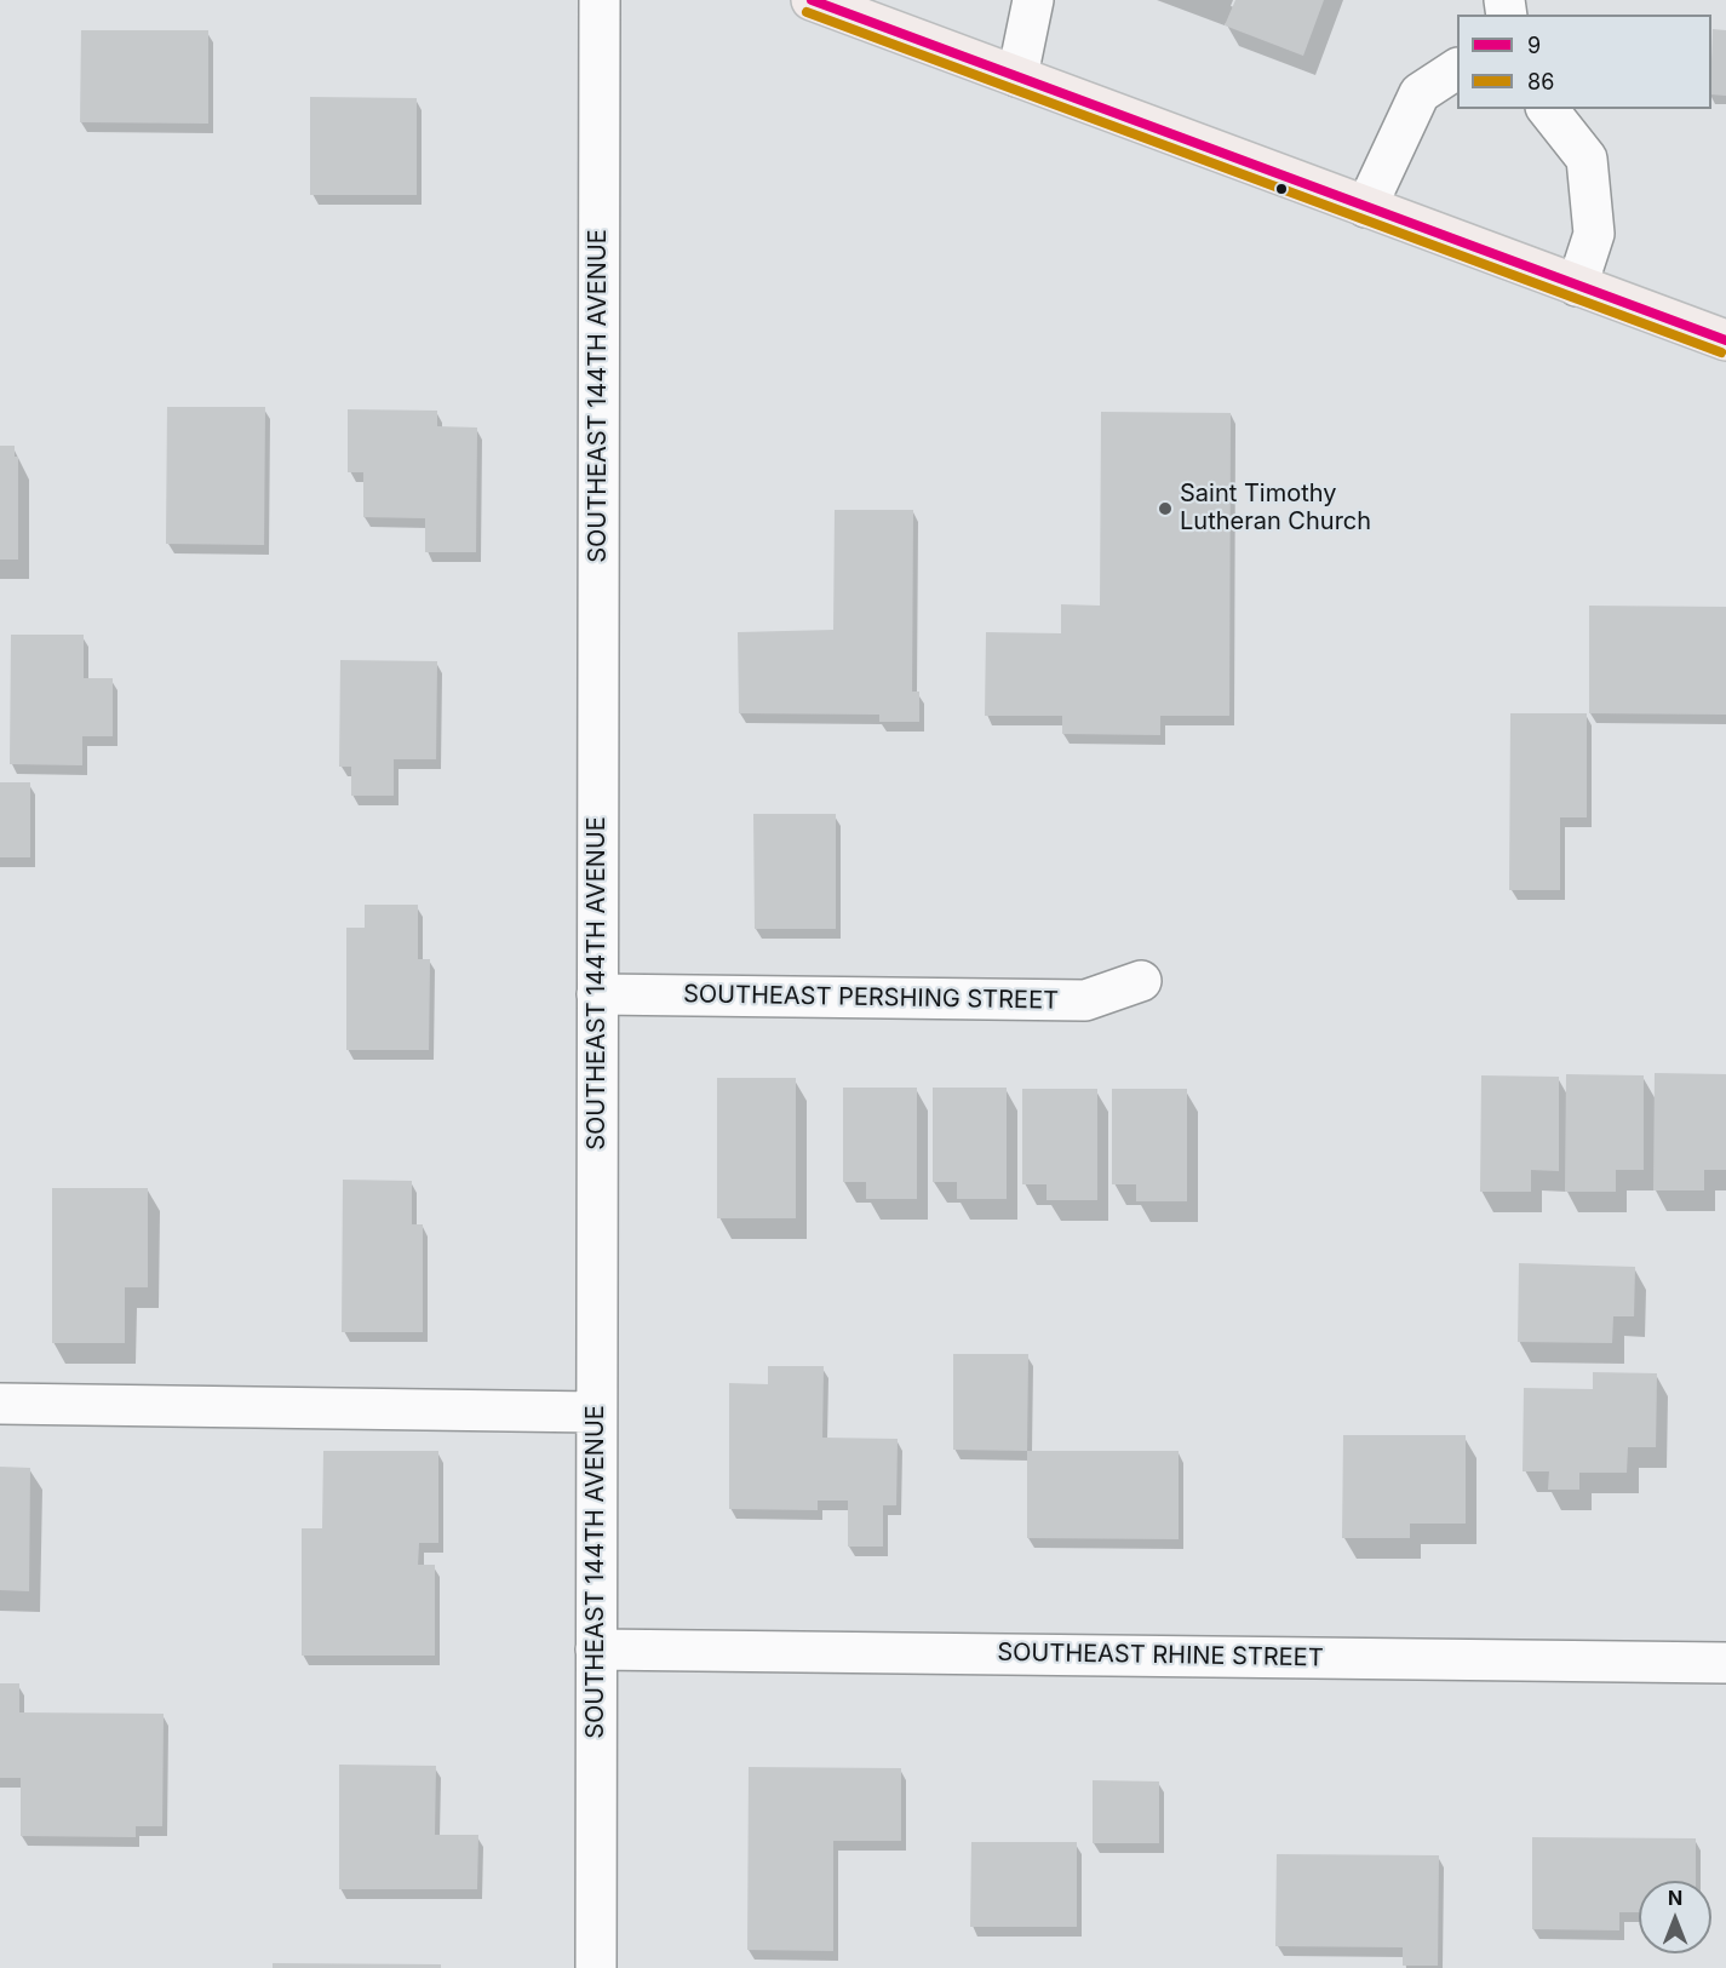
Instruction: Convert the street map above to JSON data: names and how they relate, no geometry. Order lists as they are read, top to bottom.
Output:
{
  "streets": {
    "street": ["SOUTHEAST 144TH AVENUE", "SOUTHEAST PERSHING STREET", "SOUTHEAST RHINE STREET"]
  },
  "crossings": [
    ["SOUTHEAST 144TH AVENUE", "SOUTHEAST PERSHING STREET"],
    ["SOUTHEAST 144TH AVENUE", "SOUTHEAST RHINE STREET"]
  ],
  "places": ["Saint Timothy Lutheran Church"],
  "lines": ["transit line 9", "transit line 86"],
  "legend": ["9", "86"],
  "north": "top"
}
